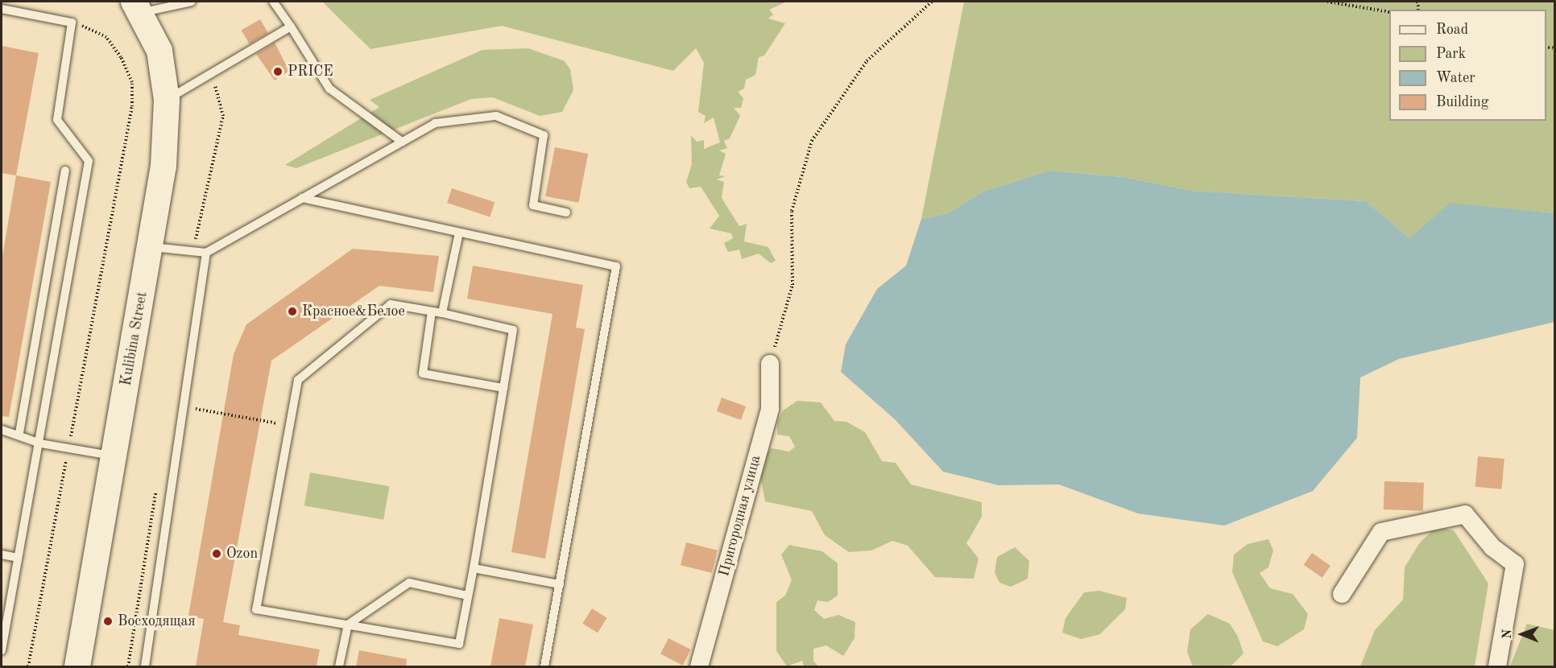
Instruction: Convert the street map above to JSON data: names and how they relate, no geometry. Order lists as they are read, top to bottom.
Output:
{
  "streets": {
    "main road": ["Kulibina Street"],
    "street": ["Пригородная улица"]
  },
  "places": [
    "PRICE",
    "Красное&Белое",
    "Ozon",
    "Восходящая"
  ],
  "legend": [
    "Road",
    "Park",
    "Water",
    "Building"
  ],
  "north": "left"
}
